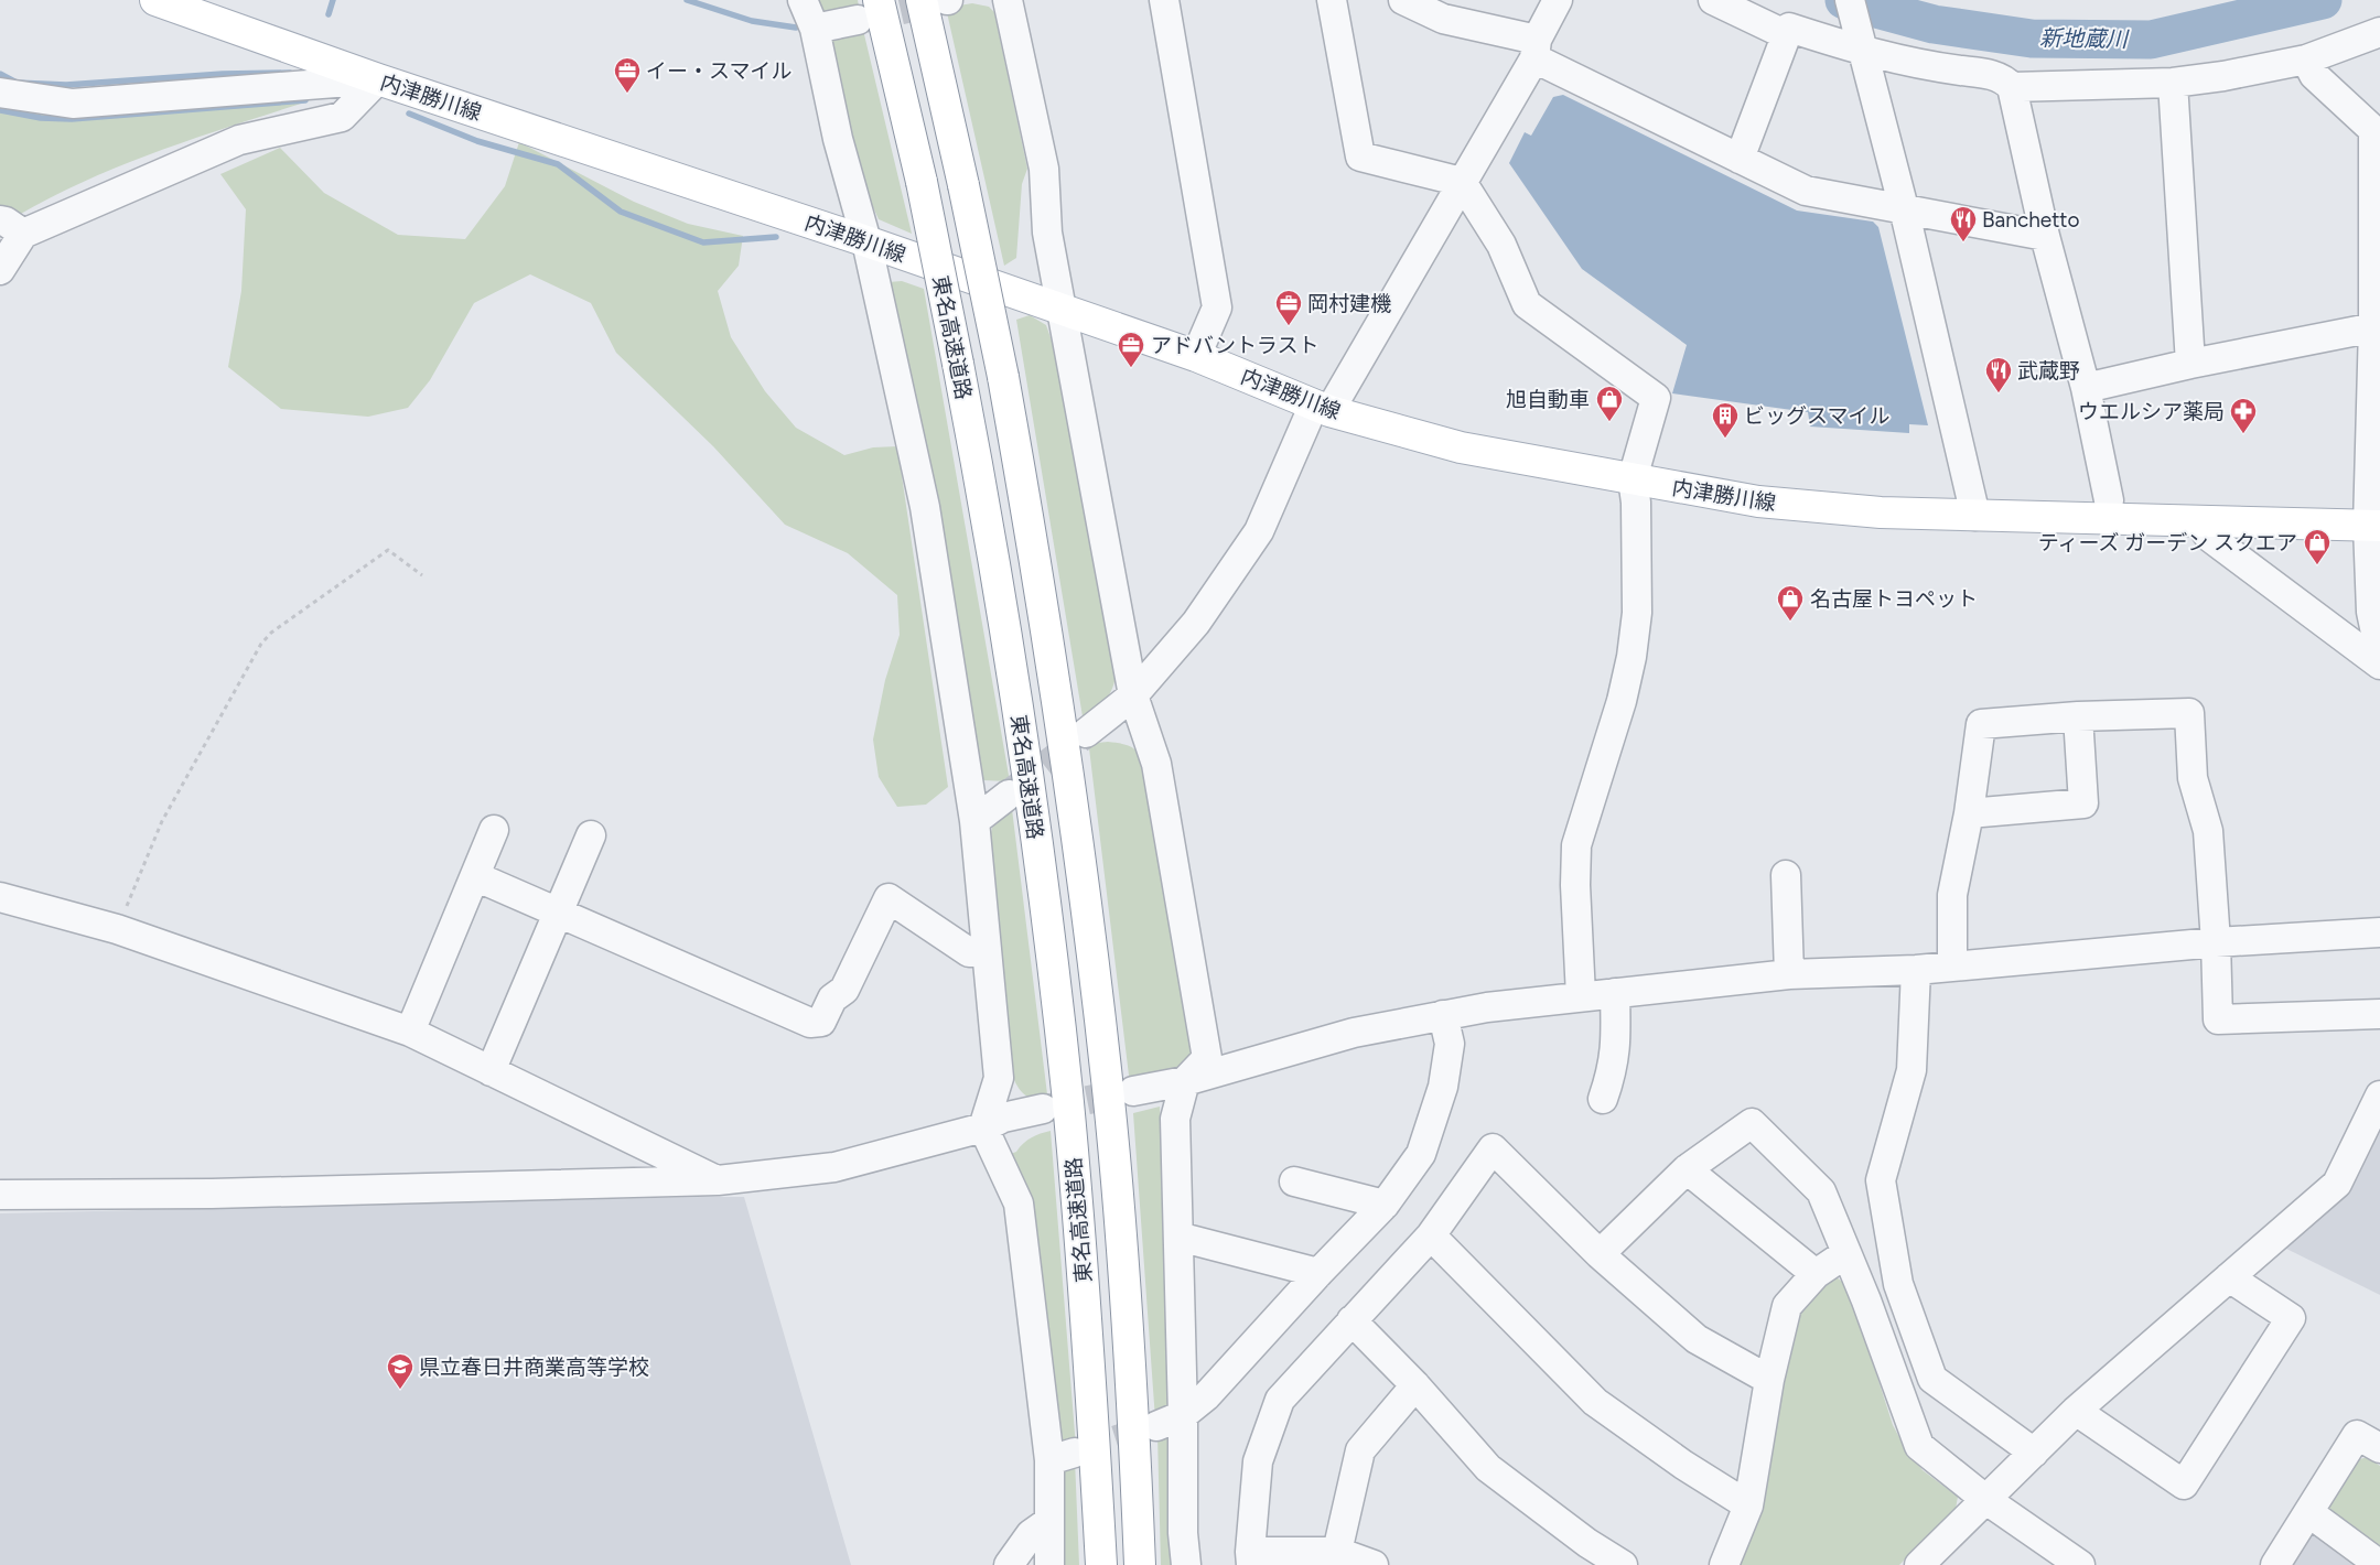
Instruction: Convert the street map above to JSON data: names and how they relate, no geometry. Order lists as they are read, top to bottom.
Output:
{
  "streets": {
    "main road": ["内津勝川線", "東名高速道路"]
  },
  "water": ["新地蔵川"],
  "places": {
    "office": ["イー・スマイル", "岡村建機", "アドバントラスト"],
    "restaurant": ["Banchetto", "武蔵野"],
    "shop": ["旭自動車", "ティーズ ガーデン スクエア", "名古屋トヨペット"],
    "pharmacy": ["ウエルシア薬局"],
    "building": ["ビッグスマイル"],
    "school or university": ["県立春日井商業高等学校"]
  }
}
